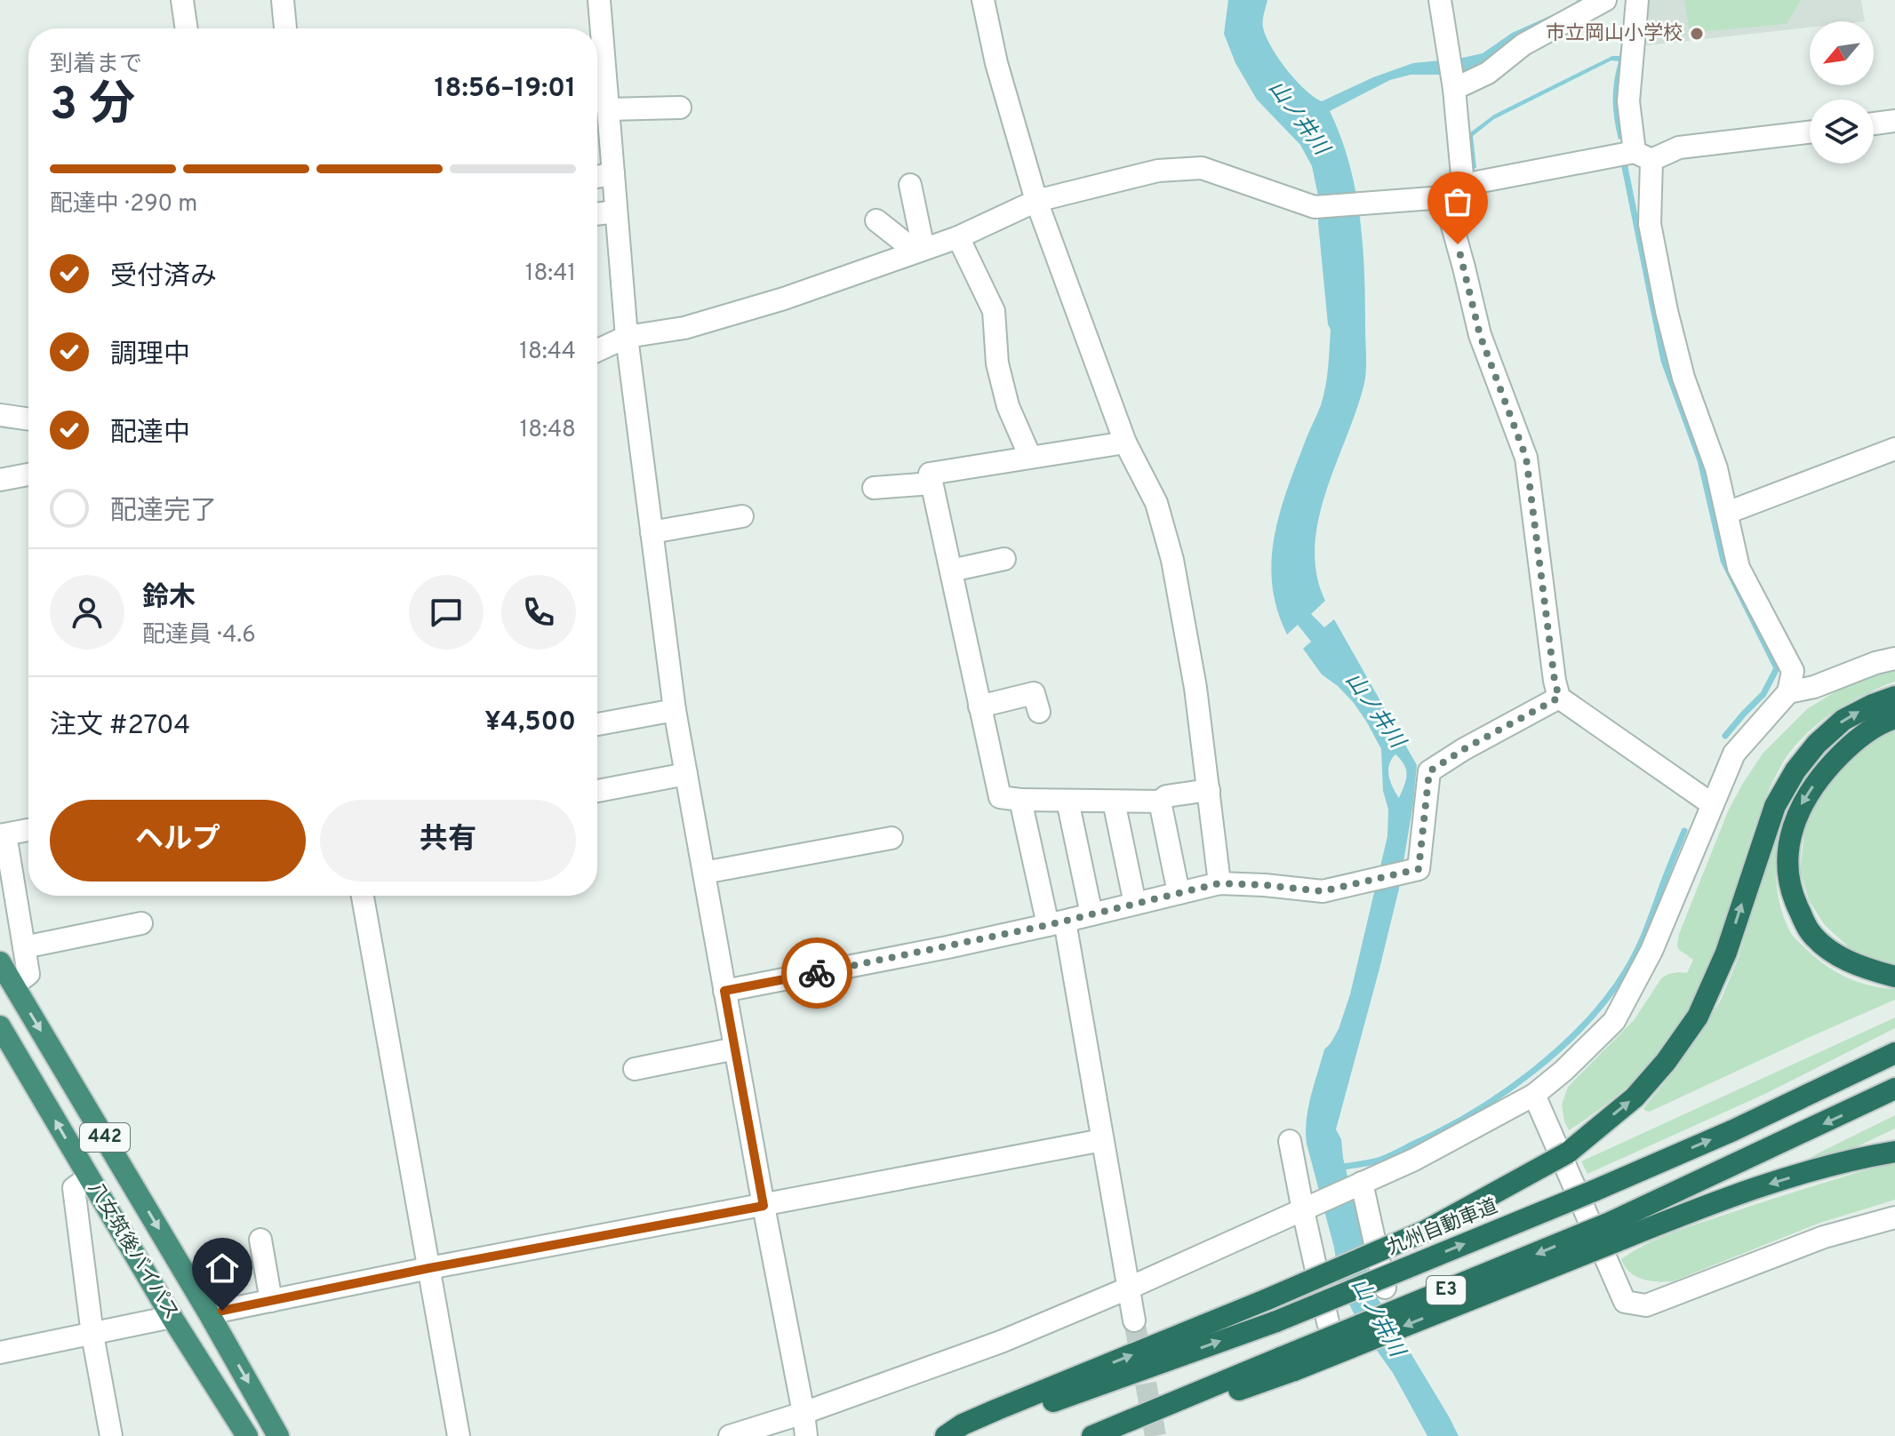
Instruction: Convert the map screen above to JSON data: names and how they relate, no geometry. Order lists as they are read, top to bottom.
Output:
{
  "streets": {
    "highway": [
      "442",
      "九州自動車道",
      "八女筑後バイパス",
      "E3"
    ]
  },
  "water": ["山ノ井川"],
  "places": ["市立岡山小学校"],
  "north": "bottom left",
  "page": {
    "heading": ["3 分", "到着まで", "18:56–19:01"],
    "panel": [
      "鈴木",
      "配達員 · 4.6",
      "注文 #2704",
      "¥4,500"
    ],
    "bar": "配達中 · 290 m",
    "list": [
      ["受付済み", "18:41"],
      ["調理中", "18:44"],
      ["配達中", "18:48"],
      "配達完了"
    ],
    "buttons": ["ヘルプ", "共有"]
  }
}
